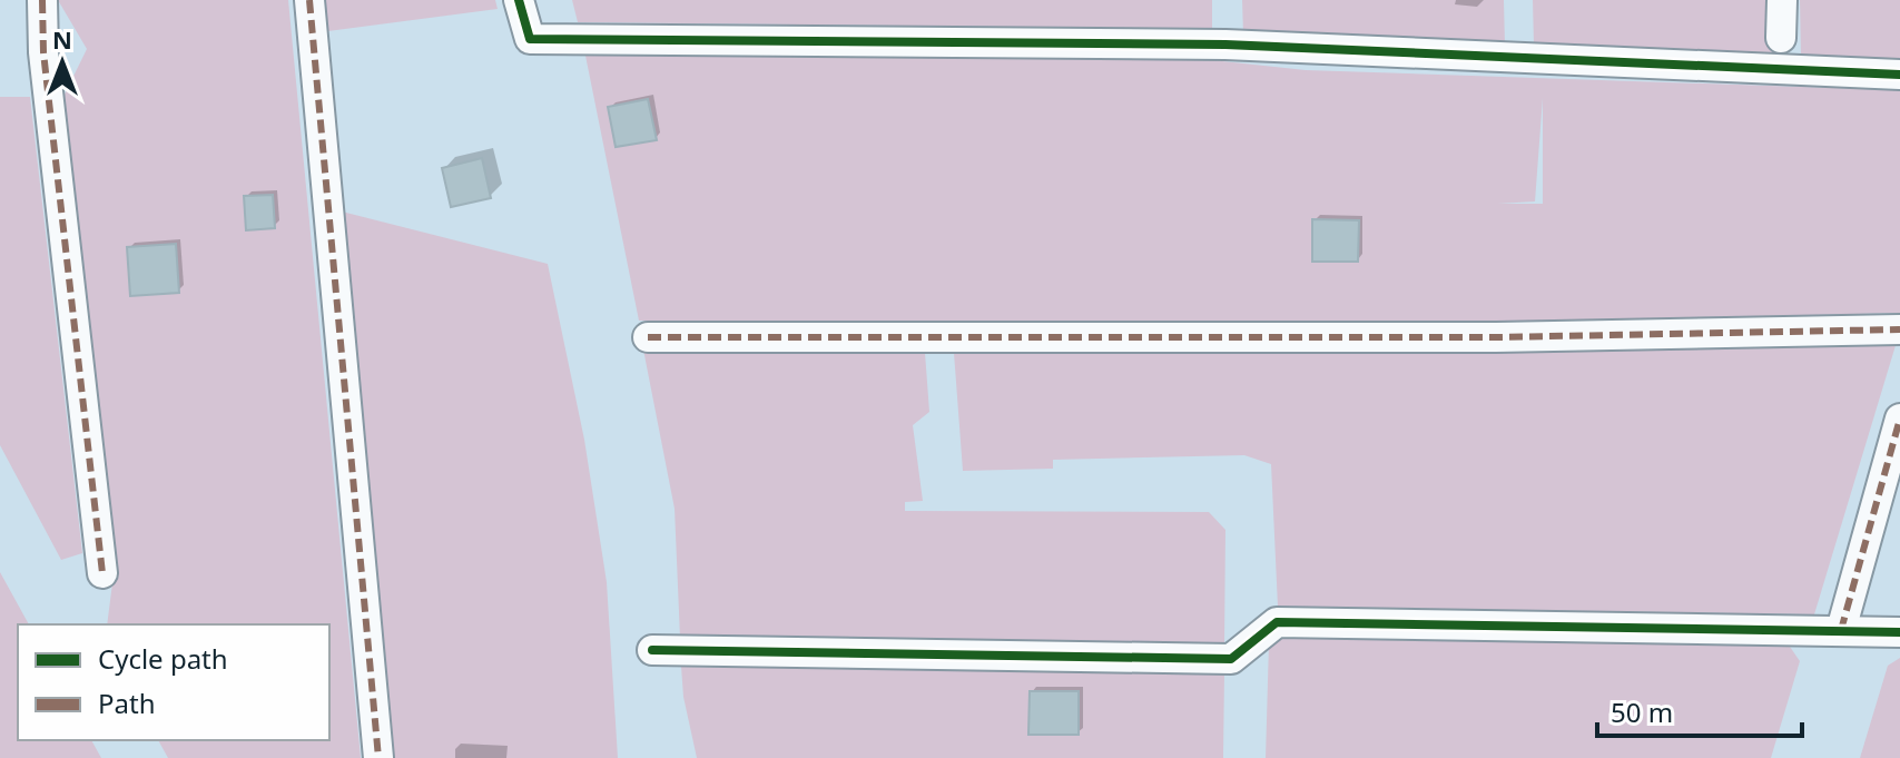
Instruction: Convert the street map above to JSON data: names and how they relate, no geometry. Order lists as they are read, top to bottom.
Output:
{
  "legend": ["Cycle path", "Path"],
  "scale_bar": "50 m",
  "north": "top"
}
